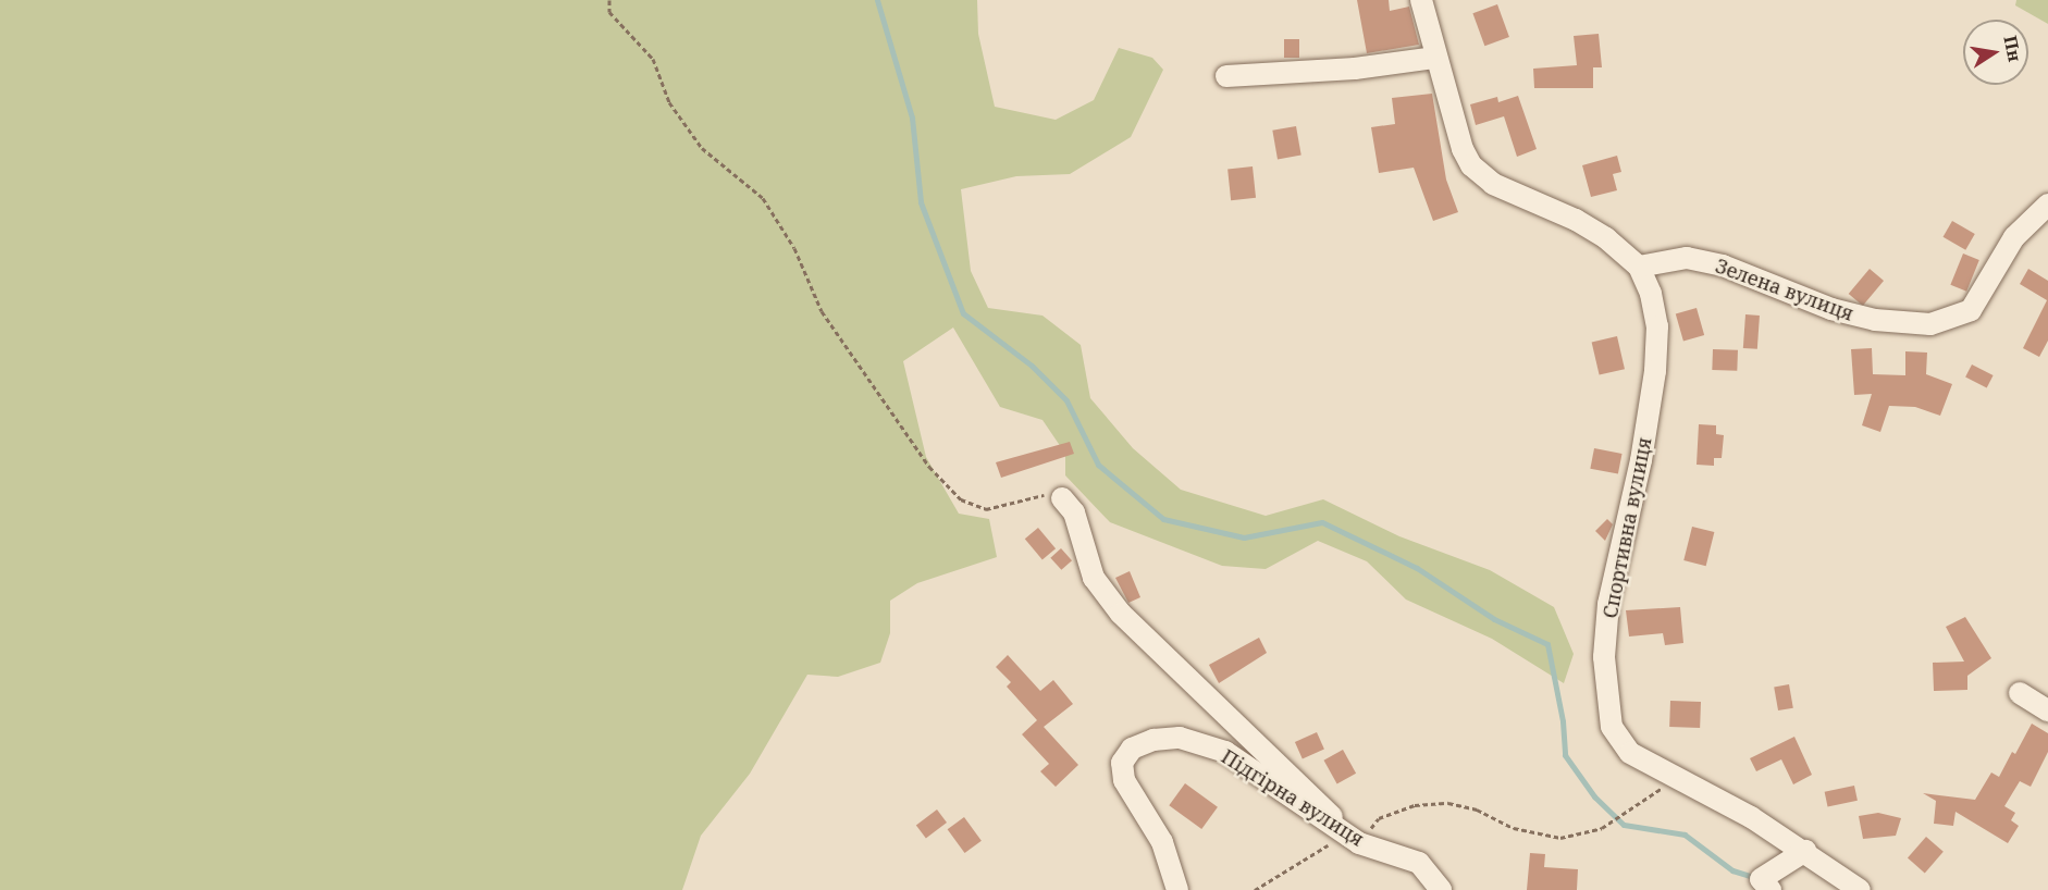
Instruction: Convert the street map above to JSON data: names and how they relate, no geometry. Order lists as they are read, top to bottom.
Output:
{
  "streets": {
    "street": ["Зелена вулиця", "Спортивна вулиця", "Підгірна вулиця"]
  },
  "crossings": [
    ["Зелена вулиця", "Спортивна вулиця"]
  ],
  "north": "right"
}
